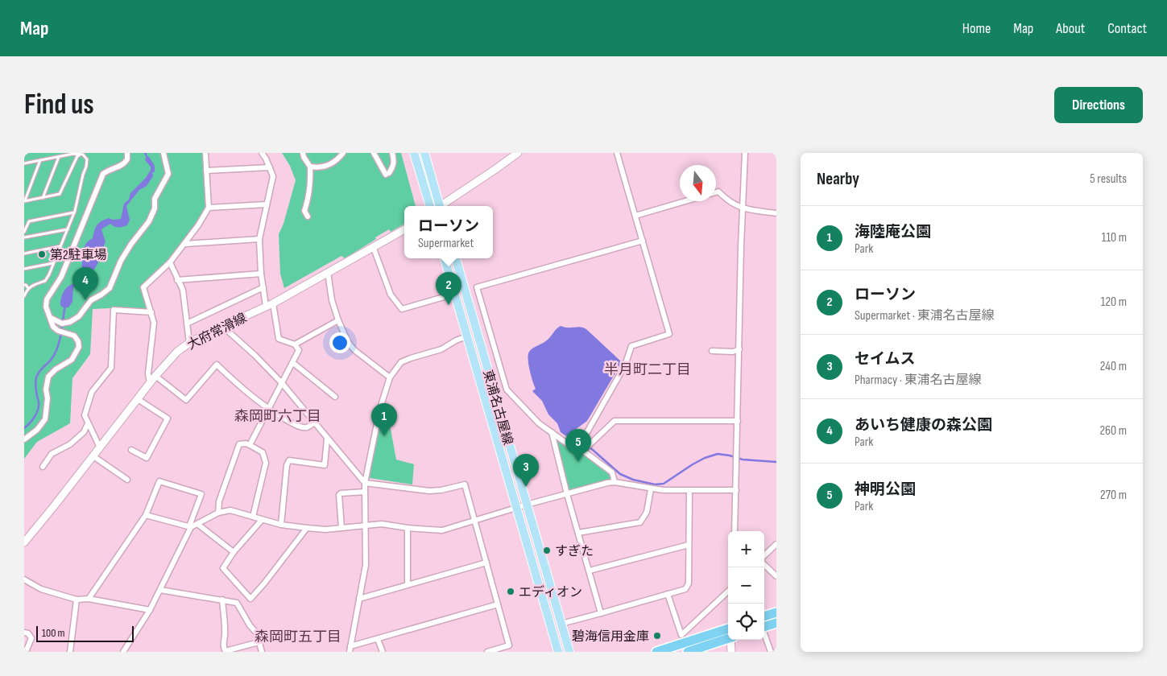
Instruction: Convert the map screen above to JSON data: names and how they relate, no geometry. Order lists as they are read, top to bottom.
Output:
{
  "streets": {
    "main road": ["大府常滑線", "東浦名古屋線"]
  },
  "districts": ["半月町二丁目", "森岡町六丁目", "森岡町五丁目"],
  "places": [
    "第2駐車場",
    "すぎた",
    "エディオン",
    "碧海信用金庫"
  ],
  "scale_bar": "100 m",
  "north": "bottom",
  "page": {
    "header": "Map",
    "nav": [
      "Home",
      "Map",
      "About",
      "Contact"
    ],
    "buttons": "Directions",
    "title": "Find us",
    "heading": ["Nearby", "5 results"],
    "list": [
      {
        "mark": "1",
        "name": "海陸庵公園",
        "note": "Park",
        "value": "110 m"
      },
      {
        "mark": "2",
        "name": "ローソン",
        "note": "Supermarket · 東浦名古屋線",
        "value": "120 m"
      },
      {
        "mark": "3",
        "name": "セイムス",
        "note": "Pharmacy · 東浦名古屋線",
        "value": "240 m"
      },
      {
        "mark": "4",
        "name": "あいち健康の森公園",
        "note": "Park",
        "value": "260 m"
      },
      {
        "mark": "5",
        "name": "神明公園",
        "note": "Park",
        "value": "270 m"
      }
    ],
    "popup": ["ローソン", "Supermarket"],
    "pins": [
      "4",
      "2",
      "1",
      "5",
      "3"
    ],
    "map_buttons": ["+", "−"],
    "scale": "100 m"
  }
}
